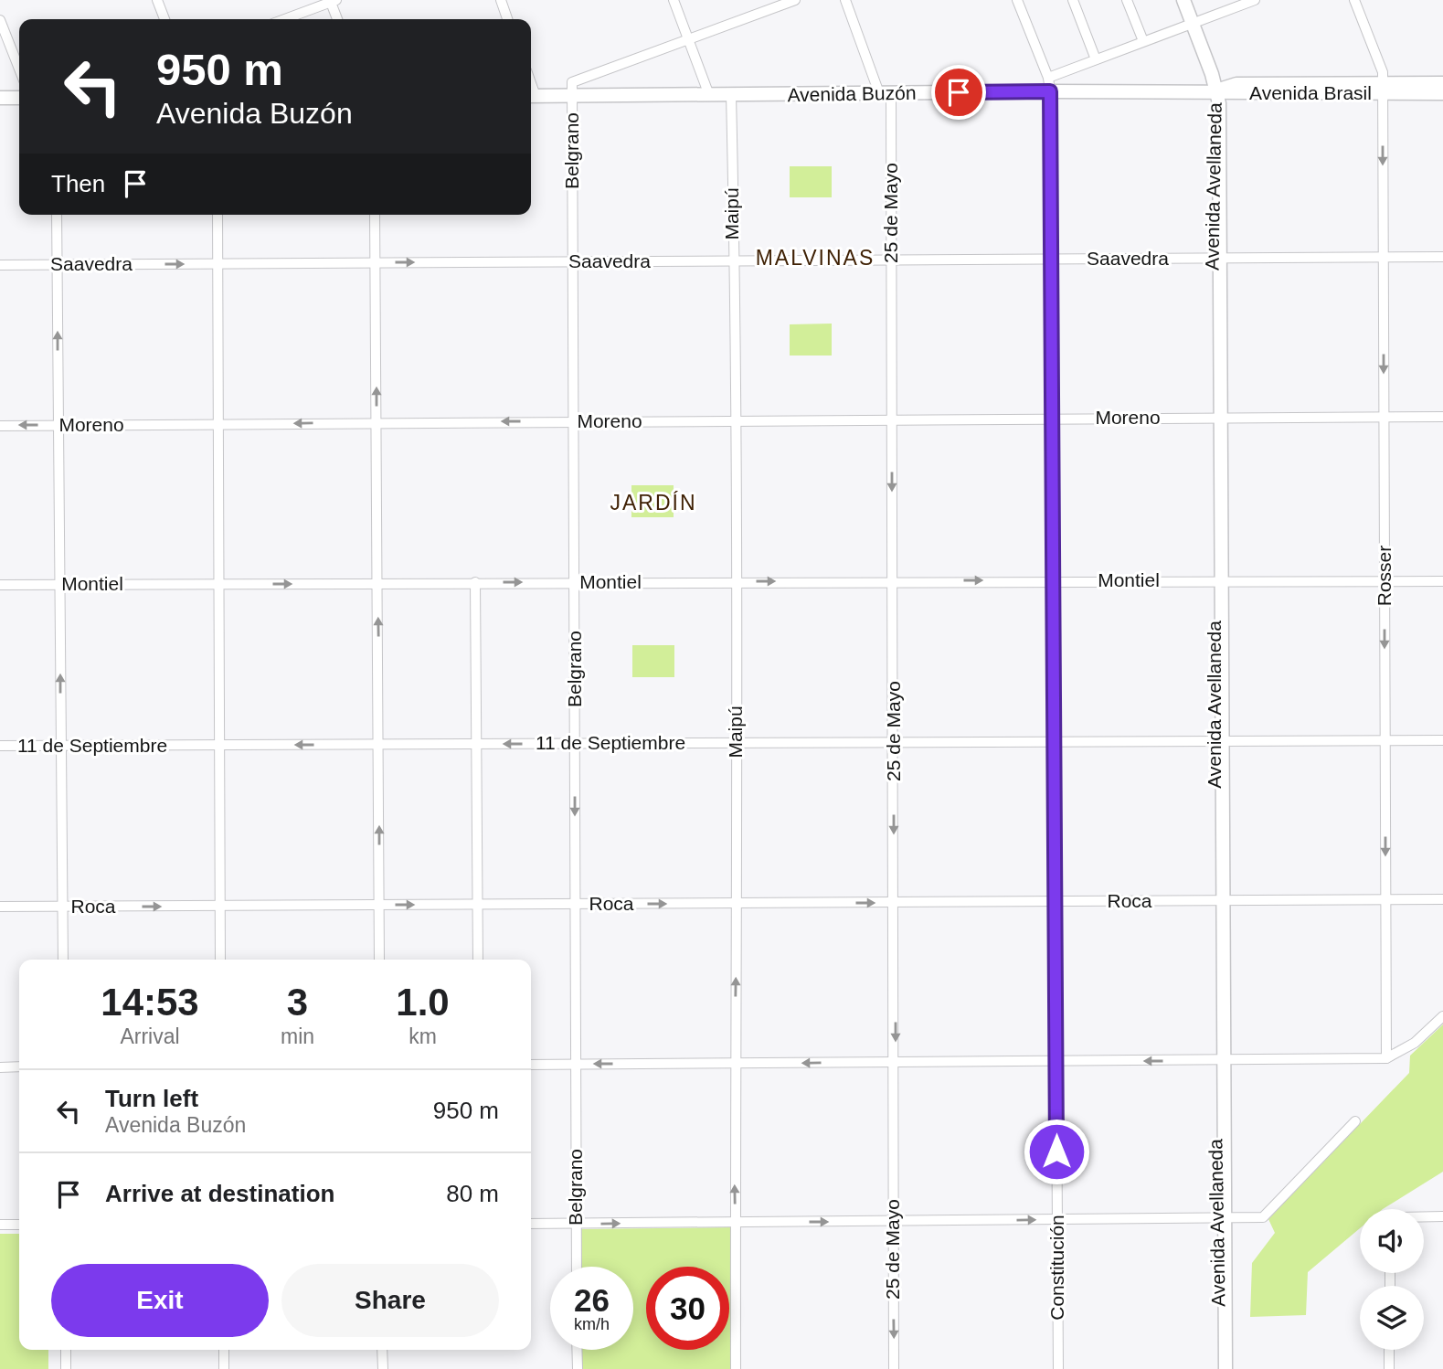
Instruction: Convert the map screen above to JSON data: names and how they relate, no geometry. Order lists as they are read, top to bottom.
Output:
{
  "streets": {
    "main road": ["Avenida Brasil", "Avenida Buzón", "Avenida Avellaneda"],
    "street": [
      "Belgrano",
      "25 de Mayo",
      "Maipú",
      "Saavedra",
      "Moreno",
      "Rosser",
      "Montiel",
      "11 de Septiembre",
      "Roca",
      "Constitución"
    ]
  },
  "crossings": [
    ["Avenida Brasil", "Avenida Buzón"],
    ["Avenida Brasil", "Avenida Avellaneda"],
    ["Avenida Brasil", "Rosser"],
    ["Avenida Buzón", "Belgrano"],
    ["Avenida Buzón", "Avenida Avellaneda"],
    ["Avenida Buzón", "25 de Mayo"],
    ["Avenida Buzón", "Maipú"],
    ["Avenida Buzón", "Constitución"],
    ["Belgrano", "Saavedra"],
    ["Belgrano", "Moreno"],
    ["Belgrano", "Montiel"],
    ["Belgrano", "11 de Septiembre"],
    ["Belgrano", "Roca"],
    ["Avenida Avellaneda", "Saavedra"],
    ["Avenida Avellaneda", "Moreno"],
    ["Avenida Avellaneda", "Montiel"],
    ["Avenida Avellaneda", "11 de Septiembre"],
    ["Avenida Avellaneda", "Roca"],
    ["25 de Mayo", "Saavedra"],
    ["25 de Mayo", "Moreno"],
    ["25 de Mayo", "Montiel"],
    ["25 de Mayo", "11 de Septiembre"],
    ["25 de Mayo", "Roca"],
    ["Maipú", "Saavedra"],
    ["Maipú", "Moreno"],
    ["Maipú", "Montiel"],
    ["Maipú", "11 de Septiembre"],
    ["Maipú", "Roca"],
    ["Saavedra", "Rosser"],
    ["Saavedra", "Constitución"],
    ["Moreno", "Rosser"],
    ["Moreno", "Constitución"],
    ["Rosser", "Montiel"],
    ["Rosser", "11 de Septiembre"],
    ["Rosser", "Roca"],
    ["Montiel", "Constitución"],
    ["11 de Septiembre", "Constitución"],
    ["Roca", "Constitución"]
  ],
  "one_way": [
    "25 de Mayo",
    "Rosser",
    "Montiel",
    "Roca"
  ],
  "districts": ["MALVINAS", "JARDÍN"],
  "page": {
    "turn": ["950 m", "Avenida Buzón"],
    "then": "Then",
    "eta": [
      "14:53",
      "Arrival",
      "3",
      "min",
      "1.0",
      "km"
    ],
    "list": [
      {
        "name": "Turn left",
        "note": "Avenida Buzón",
        "value": "950 m"
      },
      {
        "name": "Arrive at destination",
        "value": "80 m"
      }
    ],
    "buttons": ["Exit", "Share"],
    "speed": "26 km/h",
    "limit": "30"
  }
}
